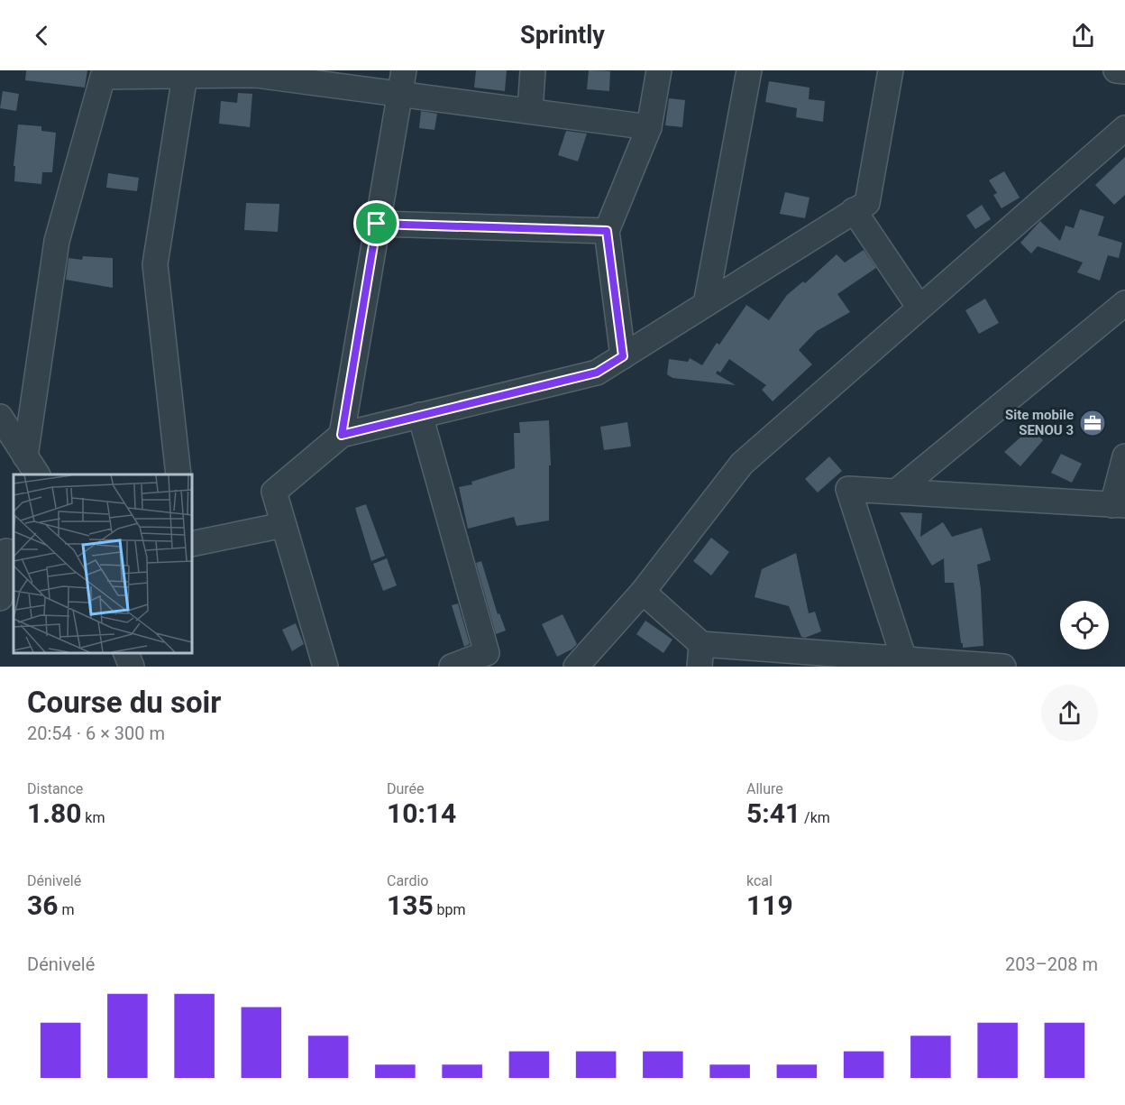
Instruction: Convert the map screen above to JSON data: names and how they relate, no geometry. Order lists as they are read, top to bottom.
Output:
{
  "places": {
    "office": ["Site mobile SENOU 3"]
  },
  "page": {
    "header": "Sprintly",
    "heading": ["Course du soir", "20:54 · 6 × 300 m"],
    "stats": [
      ["Distance", "1.80 km"],
      ["Durée", "10:14"],
      ["Allure", "5:41 /km"],
      ["Dénivelé", "36 m"],
      ["Cardio", "135 bpm"],
      ["kcal", "119"]
    ],
    "chart": ["Dénivelé", "203–208 m"]
  }
}
